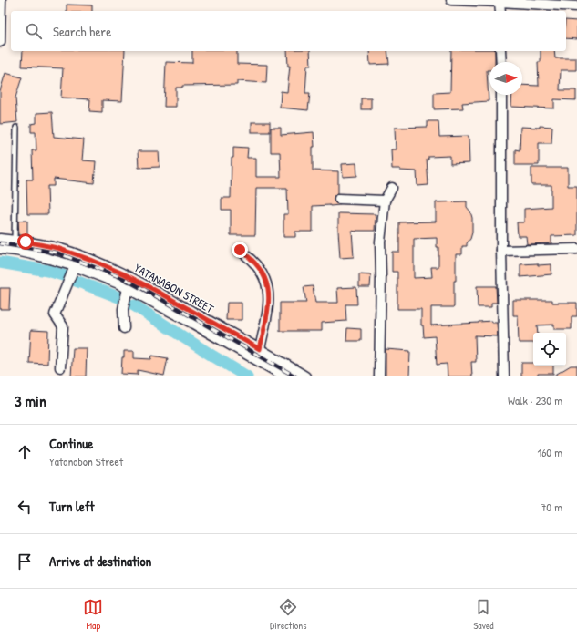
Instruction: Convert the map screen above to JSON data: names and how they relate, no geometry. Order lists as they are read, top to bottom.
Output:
{
  "streets": {
    "street": ["YATANABON STREET"]
  },
  "north": "right",
  "page": {
    "search": "Search here",
    "heading": ["3 min", "Walk · 230 m"],
    "list": [
      ["Continue", "Yatanabon Street", "160 m"],
      ["Turn left", "70 m"],
      "Arrive at destination"
    ],
    "nav": ["Map", "Directions", "Saved"]
  }
}
